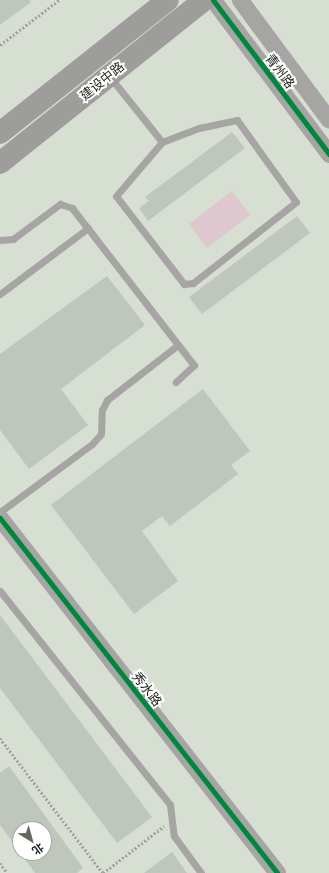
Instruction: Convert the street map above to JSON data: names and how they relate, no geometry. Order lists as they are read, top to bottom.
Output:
{
  "streets": {
    "main road": ["建设中路"],
    "street": ["青州路", "秀水路"]
  },
  "north": "bottom right"
}
